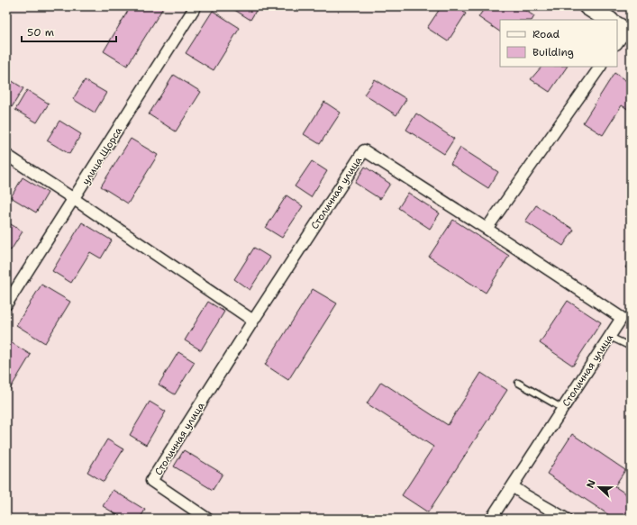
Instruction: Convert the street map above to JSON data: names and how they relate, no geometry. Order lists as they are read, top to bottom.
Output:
{
  "streets": {
    "street": ["улица Щорса", "Столичная улица"]
  },
  "legend": ["Road", "Building"],
  "scale_bar": "50 m",
  "north": "left"
}
